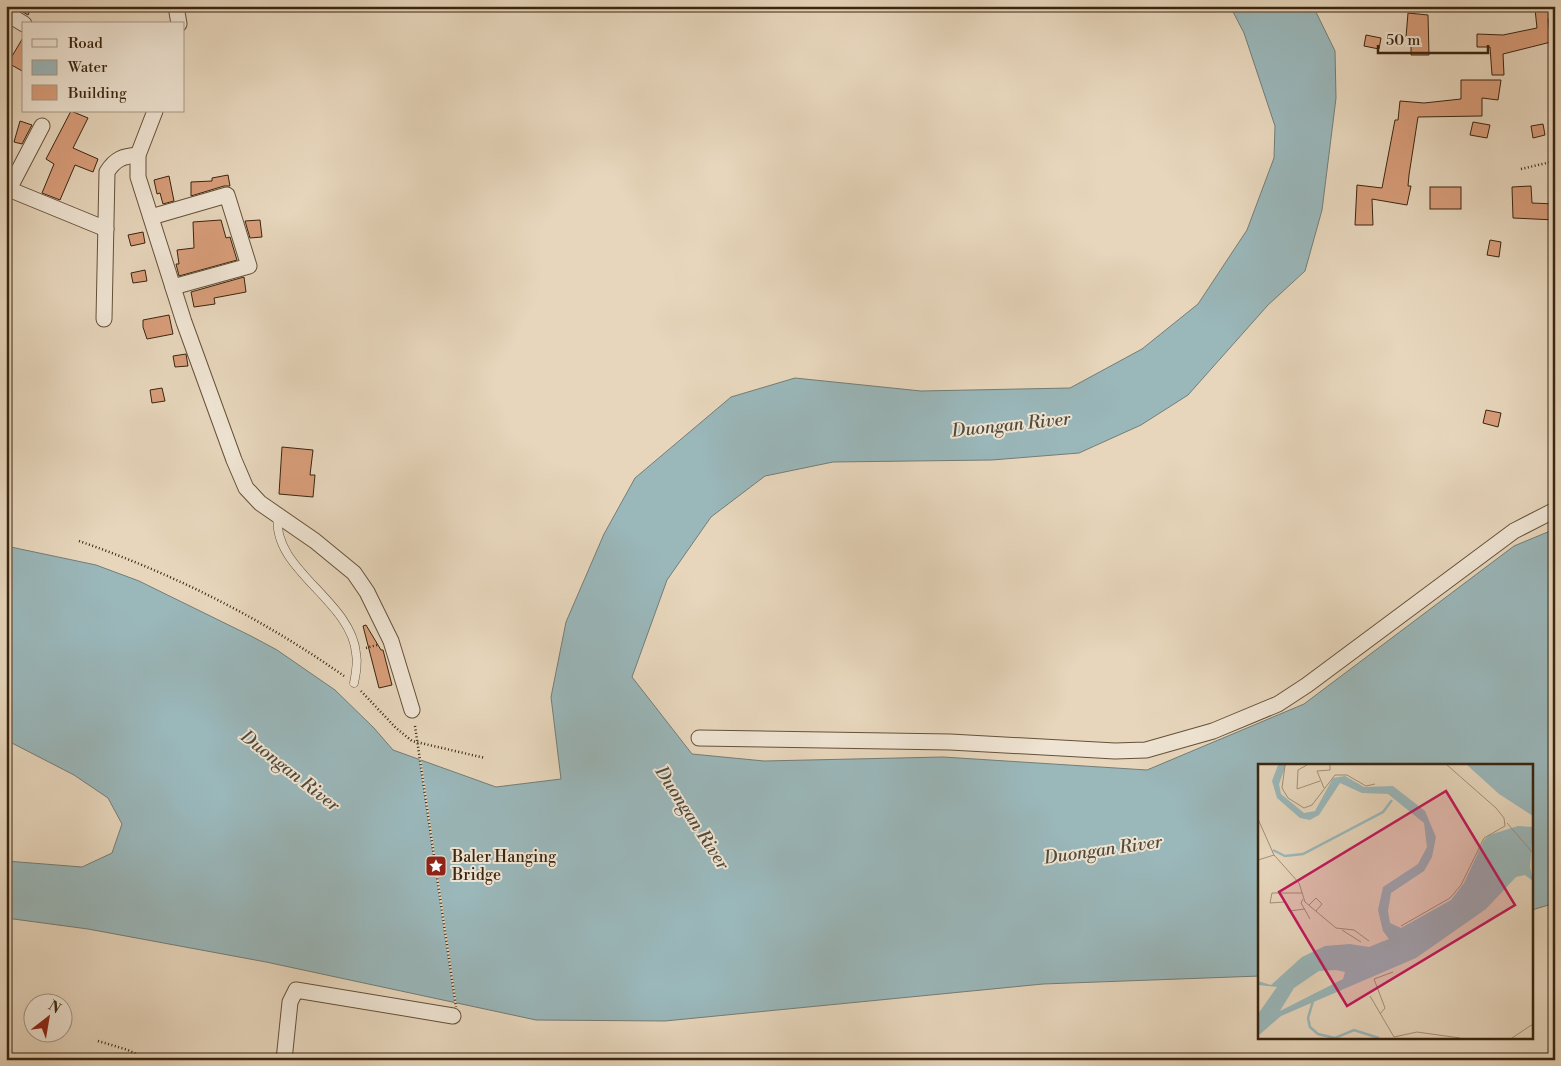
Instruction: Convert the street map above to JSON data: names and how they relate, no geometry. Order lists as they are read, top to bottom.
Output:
{
  "water": ["Duongan River"],
  "places": {
    "place": ["Baler Hanging Bridge"]
  },
  "legend": ["Road", "Water", "Building"],
  "scale_bar": "50 m",
  "north": "top right"
}
